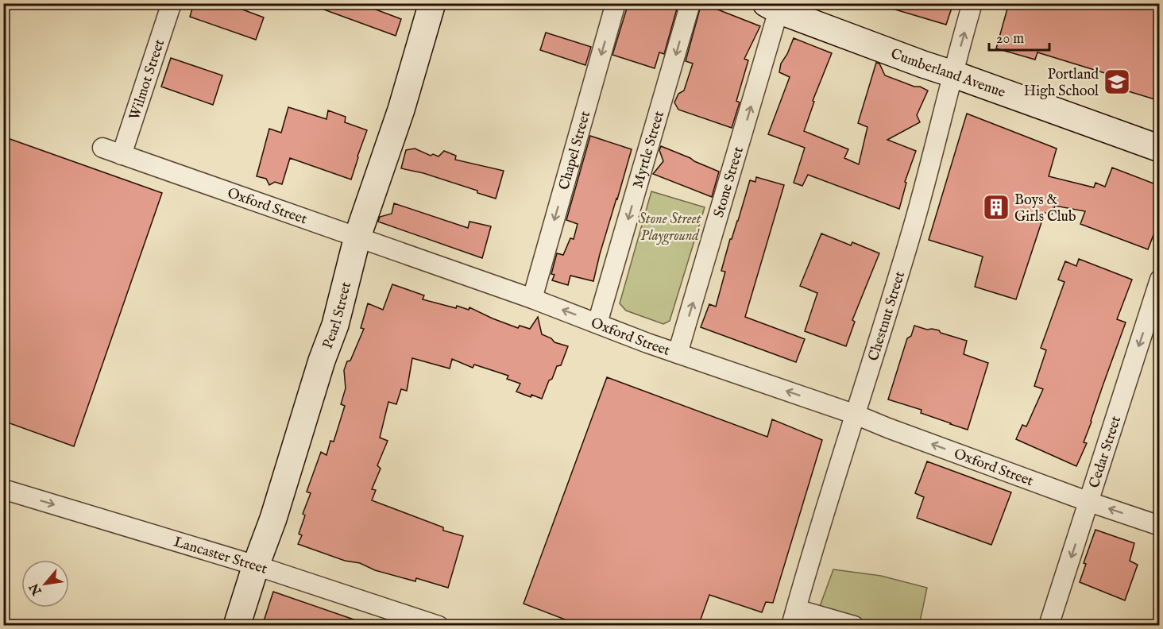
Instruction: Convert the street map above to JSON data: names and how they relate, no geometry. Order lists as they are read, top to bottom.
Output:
{
  "streets": {
    "street": [
      "Cumberland Avenue",
      "Wilmot Street",
      "Myrtle Street",
      "Chapel Street",
      "Stone Street",
      "Oxford Street",
      "Pearl Street",
      "Chestnut Street",
      "Cedar Street",
      "Lancaster Street"
    ]
  },
  "crossings": [
    ["Cumberland Avenue", "Stone Street"],
    ["Cumberland Avenue", "Chestnut Street"],
    ["Wilmot Street", "Oxford Street"],
    ["Myrtle Street", "Oxford Street"],
    ["Chapel Street", "Oxford Street"],
    ["Stone Street", "Oxford Street"],
    ["Oxford Street", "Pearl Street"],
    ["Oxford Street", "Chestnut Street"],
    ["Oxford Street", "Cedar Street"],
    ["Pearl Street", "Lancaster Street"]
  ],
  "one_way": [
    "Myrtle Street",
    "Chapel Street",
    "Stone Street",
    "Oxford Street",
    "Cedar Street",
    "Lancaster Street"
  ],
  "parks": ["Stone Street Playground"],
  "places": {
    "school or university": ["Portland High School"],
    "building": ["Boys & Girls Club"]
  },
  "scale_bar": "20 m",
  "north": "bottom left"
}
